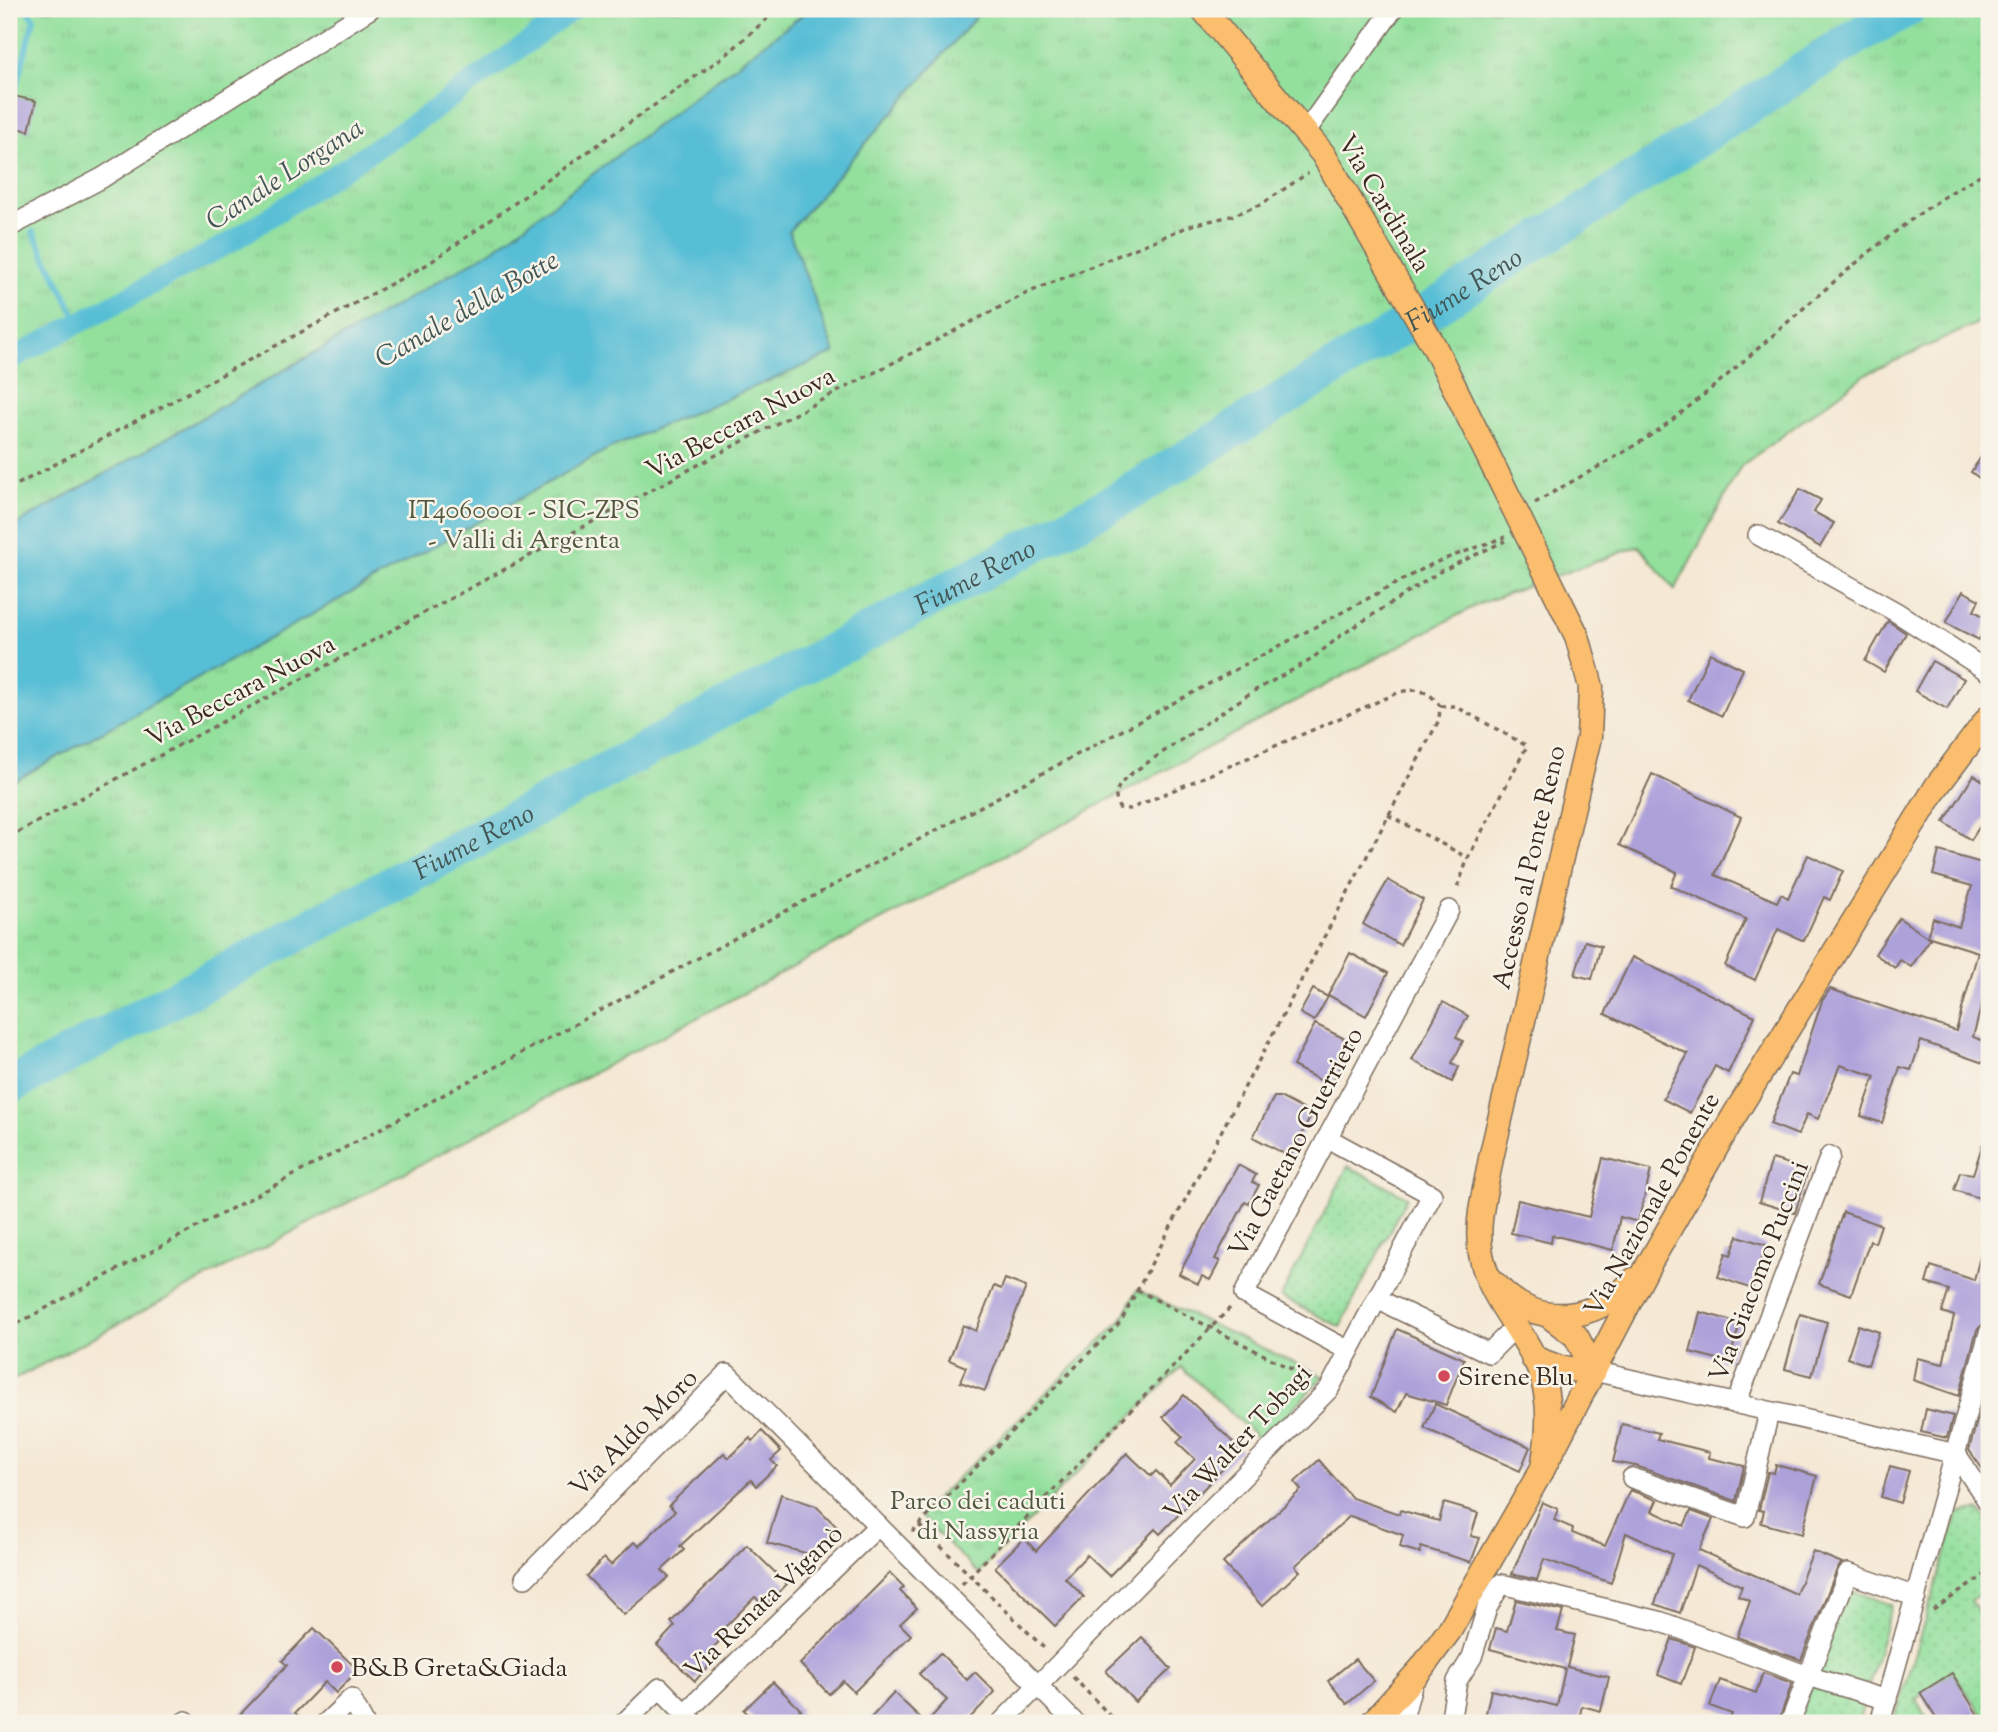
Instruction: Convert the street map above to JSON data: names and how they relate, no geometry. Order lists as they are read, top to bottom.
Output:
{
  "streets": {
    "main road": ["Via Cardinala", "Accesso al Ponte Reno", "Via Nazionale Ponente"],
    "street": [
      "Via Gaetano Guerriero",
      "Via Giacomo Puccini",
      "Via Aldo Moro",
      "Via Walter Tobagi",
      "Via Renata Viganò"
    ],
    "path": ["Via Beccara Nuova"]
  },
  "crossings": [
    ["Via Cardinala", "Accesso al Ponte Reno"],
    ["Accesso al Ponte Reno", "Via Nazionale Ponente"],
    ["Via Gaetano Guerriero", "Via Walter Tobagi"],
    ["Via Aldo Moro", "Via Walter Tobagi"],
    ["Via Aldo Moro", "Via Renata Viganò"]
  ],
  "water": ["Canale Lorgana", "Fiume Reno", "Canale della Botte"],
  "parks": ["IT4060001 - SIC-ZPS - Valli di Argenta", "Parco dei caduti di Nassyria"],
  "places": ["Sirene Blu", "B&B Greta&Giada"]
}
